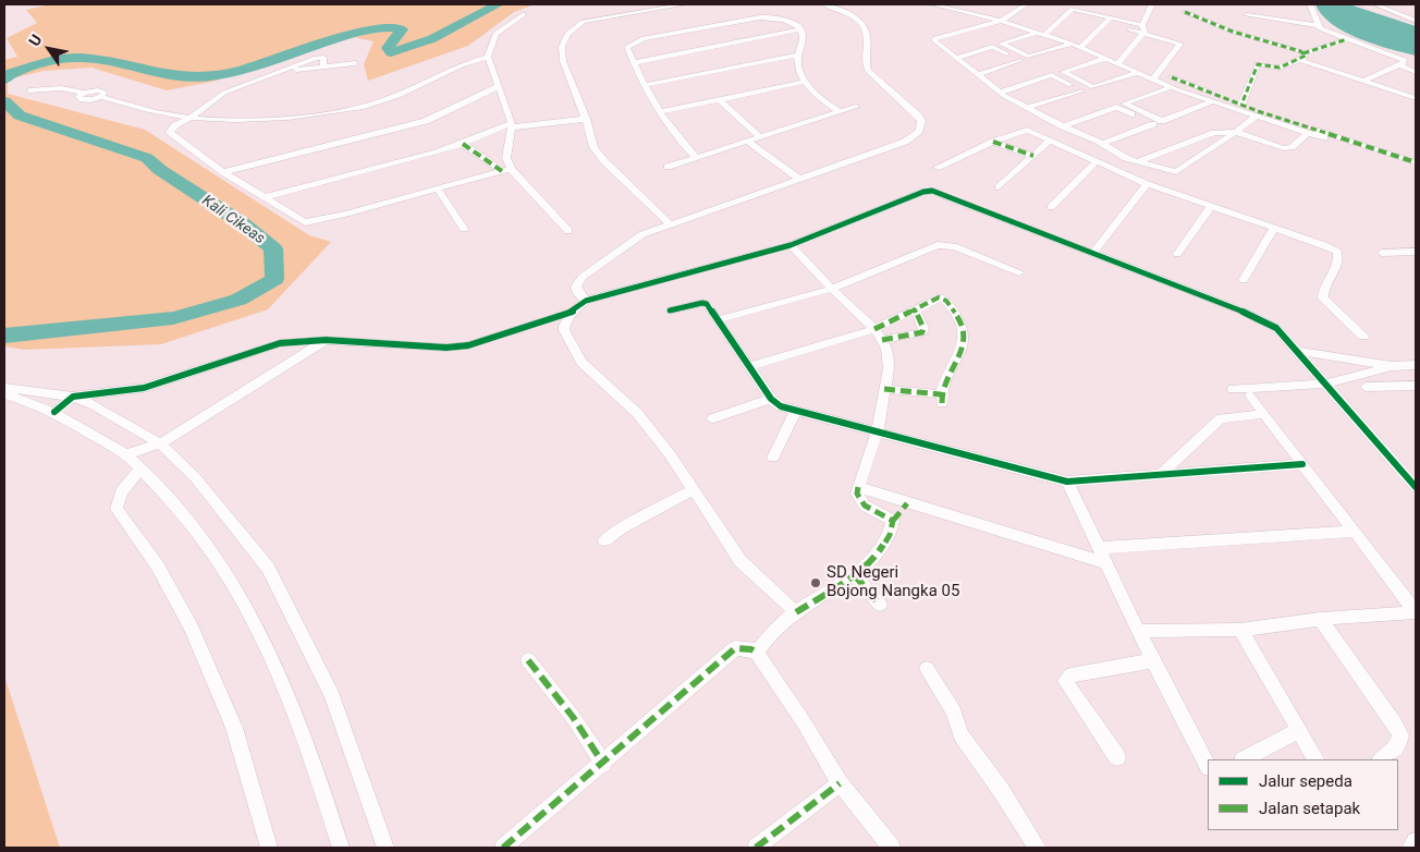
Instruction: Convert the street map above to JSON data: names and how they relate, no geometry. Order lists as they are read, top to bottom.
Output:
{
  "water": ["Kali Cikeas"],
  "places": ["SD Negeri Bojong Nangka 05"],
  "legend": ["Jalur sepeda", "Jalan setapak"],
  "north": "top left"
}
